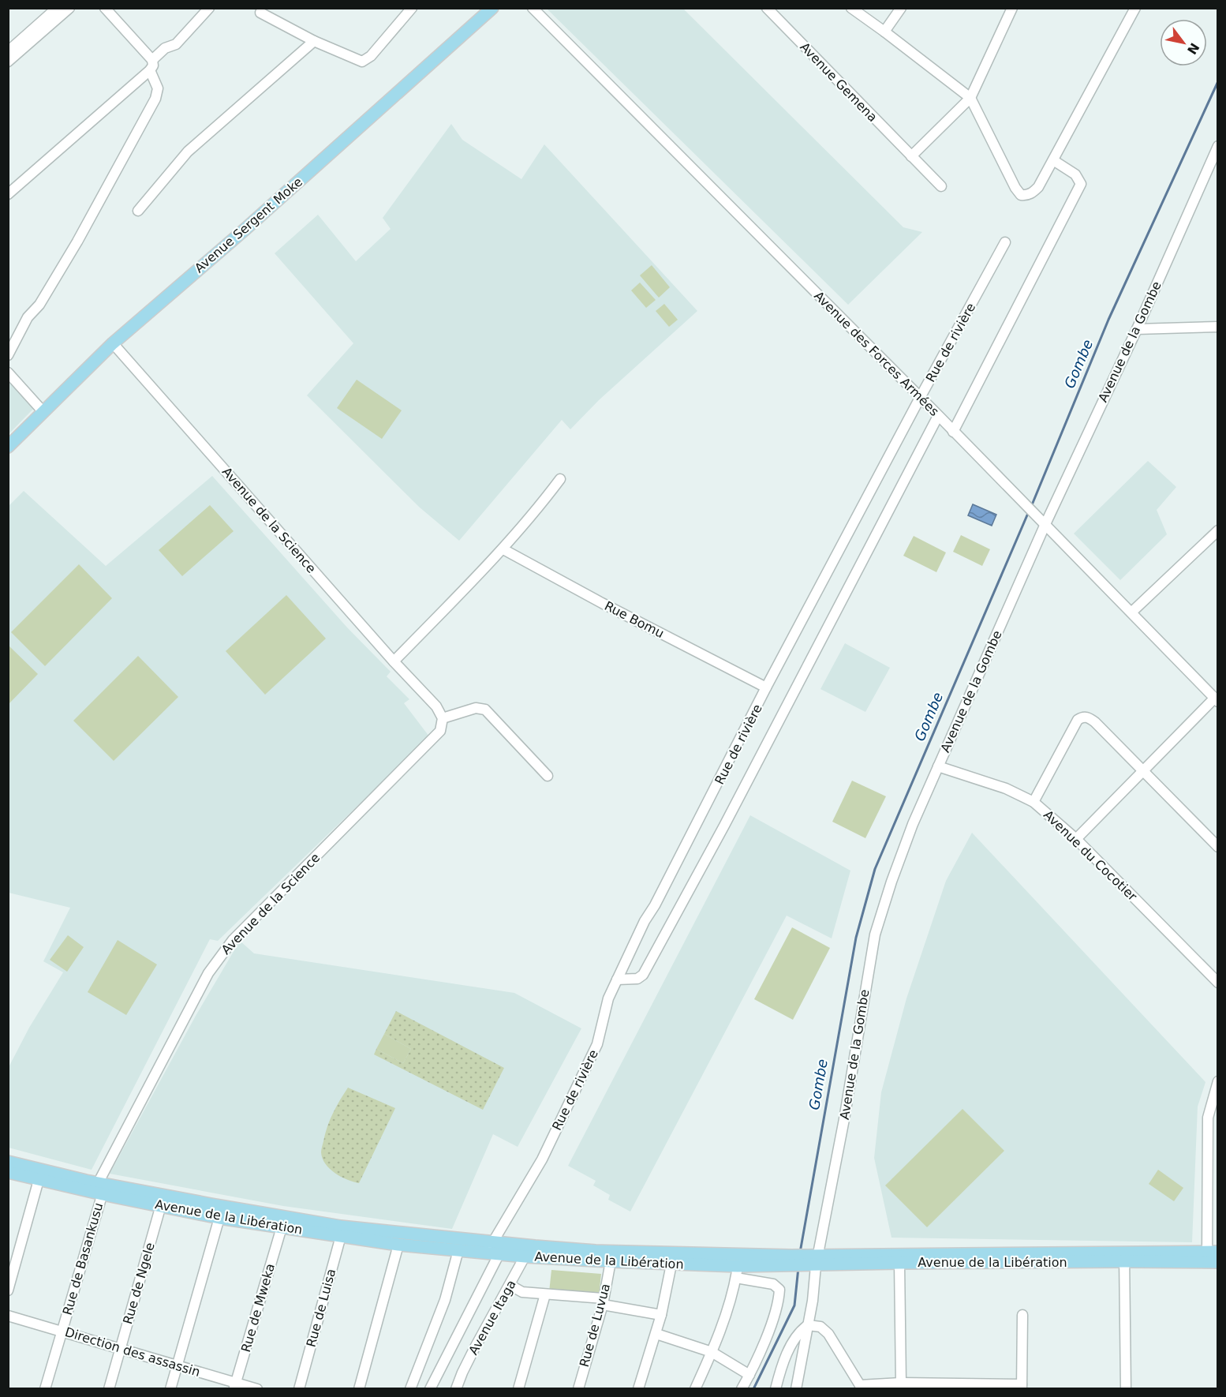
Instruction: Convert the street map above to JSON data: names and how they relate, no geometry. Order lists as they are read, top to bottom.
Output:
{
  "streets": {
    "main road": ["Avenue Sergent Moke", "Avenue de la Libération"],
    "street": [
      "Avenue Gemena",
      "Avenue de la Gombe",
      "Rue de rivière",
      "Avenue des Forces Armées",
      "Avenue de la Science",
      "Rue Bomu",
      "Avenue du Cocotier",
      "Rue de Basankusu",
      "Rue de Ngele",
      "Rue de Mweka",
      "Rue de Luisa",
      "Avenue Itaga",
      "Rue de Luvua",
      "Direction des assassin"
    ]
  },
  "crossings": [
    ["Avenue Sergent Moke", "Avenue de la Science"],
    ["Avenue de la Gombe", "Avenue des Forces Armées"],
    ["Avenue de la Gombe", "Avenue du Cocotier"],
    ["Avenue de la Gombe", "Avenue de la Libération"],
    ["Rue de rivière", "Avenue des Forces Armées"],
    ["Rue de rivière", "Rue Bomu"],
    ["Rue de rivière", "Avenue de la Libération"],
    ["Avenue de la Science", "Avenue de la Libération"],
    ["Avenue de la Science", "Rue de Basankusu"],
    ["Avenue de la Libération", "Rue de Basankusu"],
    ["Avenue de la Libération", "Rue de Ngele"],
    ["Avenue de la Libération", "Rue de Mweka"],
    ["Avenue de la Libération", "Rue de Luisa"],
    ["Avenue de la Libération", "Avenue Itaga"],
    ["Avenue de la Libération", "Rue de Luvua"],
    ["Rue de Basankusu", "Direction des assassin"],
    ["Rue de Ngele", "Direction des assassin"],
    ["Rue de Mweka", "Direction des assassin"]
  ],
  "water": ["Gombe"],
  "north": "bottom right"
}
